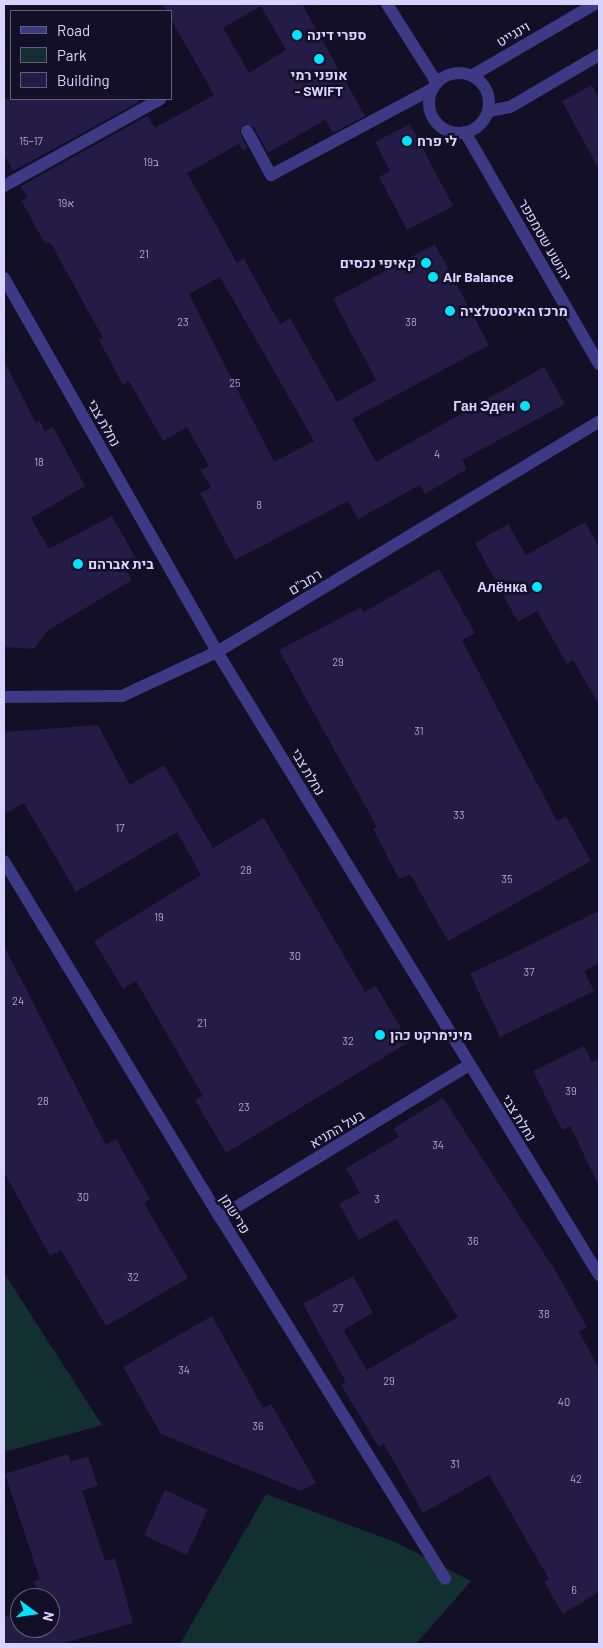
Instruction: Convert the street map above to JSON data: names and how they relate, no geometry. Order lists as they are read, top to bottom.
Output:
{
  "streets": {
    "street": [
      "וינגייט",
      "יהושע שטמפפר",
      "נחלת צבי",
      "רמב\"ם",
      "בעל התניא",
      "פרישמן"
    ]
  },
  "crossings": [
    ["וינגייט", "יהושע שטמפפר"],
    ["נחלת צבי", "רמב\"ם"],
    ["נחלת צבי", "בעל התניא"],
    ["בעל התניא", "פרישמן"]
  ],
  "places": [
    "ספרי דינה",
    "אופני רמי - SWIFT",
    "לי פרח",
    "קאיפי נכסים",
    "Air Balance",
    "מרכז האינסטלציה",
    "Ган Эден",
    "בית אברהם",
    "Алёнка",
    "מינימרקט כהן"
  ],
  "house_numbers": [
    "15–17",
    "19ב",
    "19א",
    "21",
    "23",
    "38",
    "25",
    "4",
    "18",
    "8",
    "29",
    "31",
    "33",
    "17",
    "28",
    "35",
    "19",
    "30",
    "37",
    "24",
    "21",
    "32",
    "39",
    "28",
    "23",
    "34",
    "30",
    "3",
    "36",
    "32",
    "27",
    "38",
    "34",
    "29",
    "40",
    "36",
    "31",
    "42",
    "6"
  ],
  "legend": ["Road", "Park", "Building"],
  "north": "right"
}
